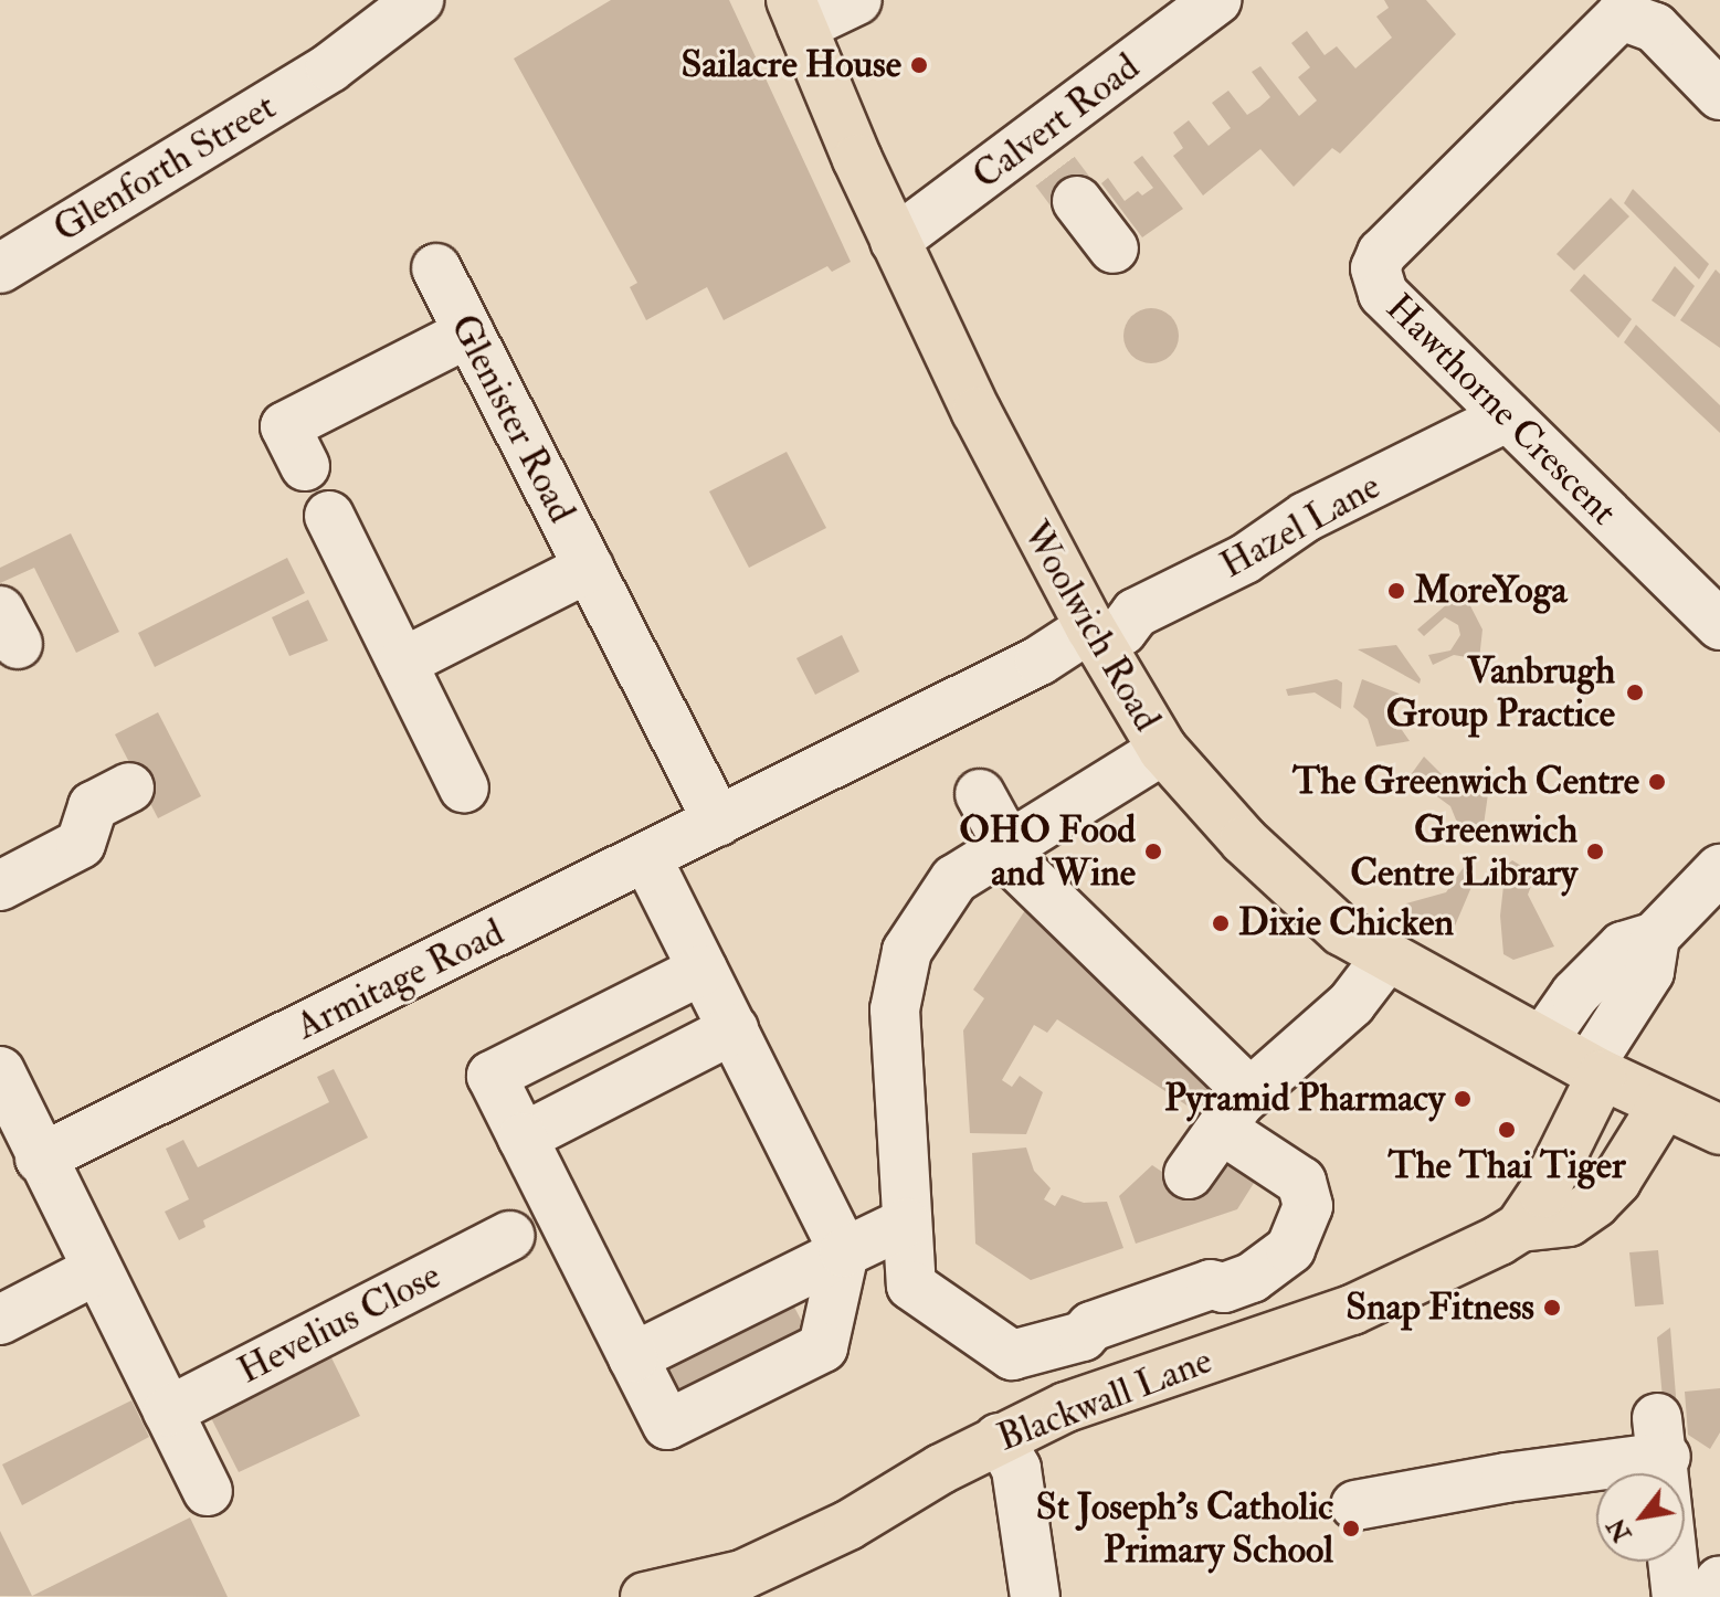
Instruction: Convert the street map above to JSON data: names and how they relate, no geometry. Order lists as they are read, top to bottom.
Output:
{
  "streets": {
    "main road": ["Woolwich Road", "Blackwall Lane"],
    "street": [
      "Calvert Road",
      "Glenforth Street",
      "Hawthorne Crescent",
      "Glenister Road",
      "Hazel Lane",
      "Armitage Road",
      "Hevelius Close"
    ]
  },
  "crossings": [
    ["Calvert Road", "Woolwich Road"],
    ["Hawthorne Crescent", "Hazel Lane"],
    ["Glenister Road", "Armitage Road"],
    ["Hazel Lane", "Woolwich Road"],
    ["Hazel Lane", "Armitage Road"],
    ["Woolwich Road", "Armitage Road"],
    ["Woolwich Road", "Blackwall Lane"]
  ],
  "places": [
    "Sailacre House",
    "MoreYoga",
    "Vanbrugh Group Practice",
    "The Greenwich Centre",
    "OHO Food and Wine",
    "Greenwich Centre Library",
    "Dixie Chicken",
    "Pyramid Pharmacy",
    "The Thai Tiger",
    "Snap Fitness",
    "St Joseph's Catholic Primary School"
  ],
  "north": "bottom left"
}
